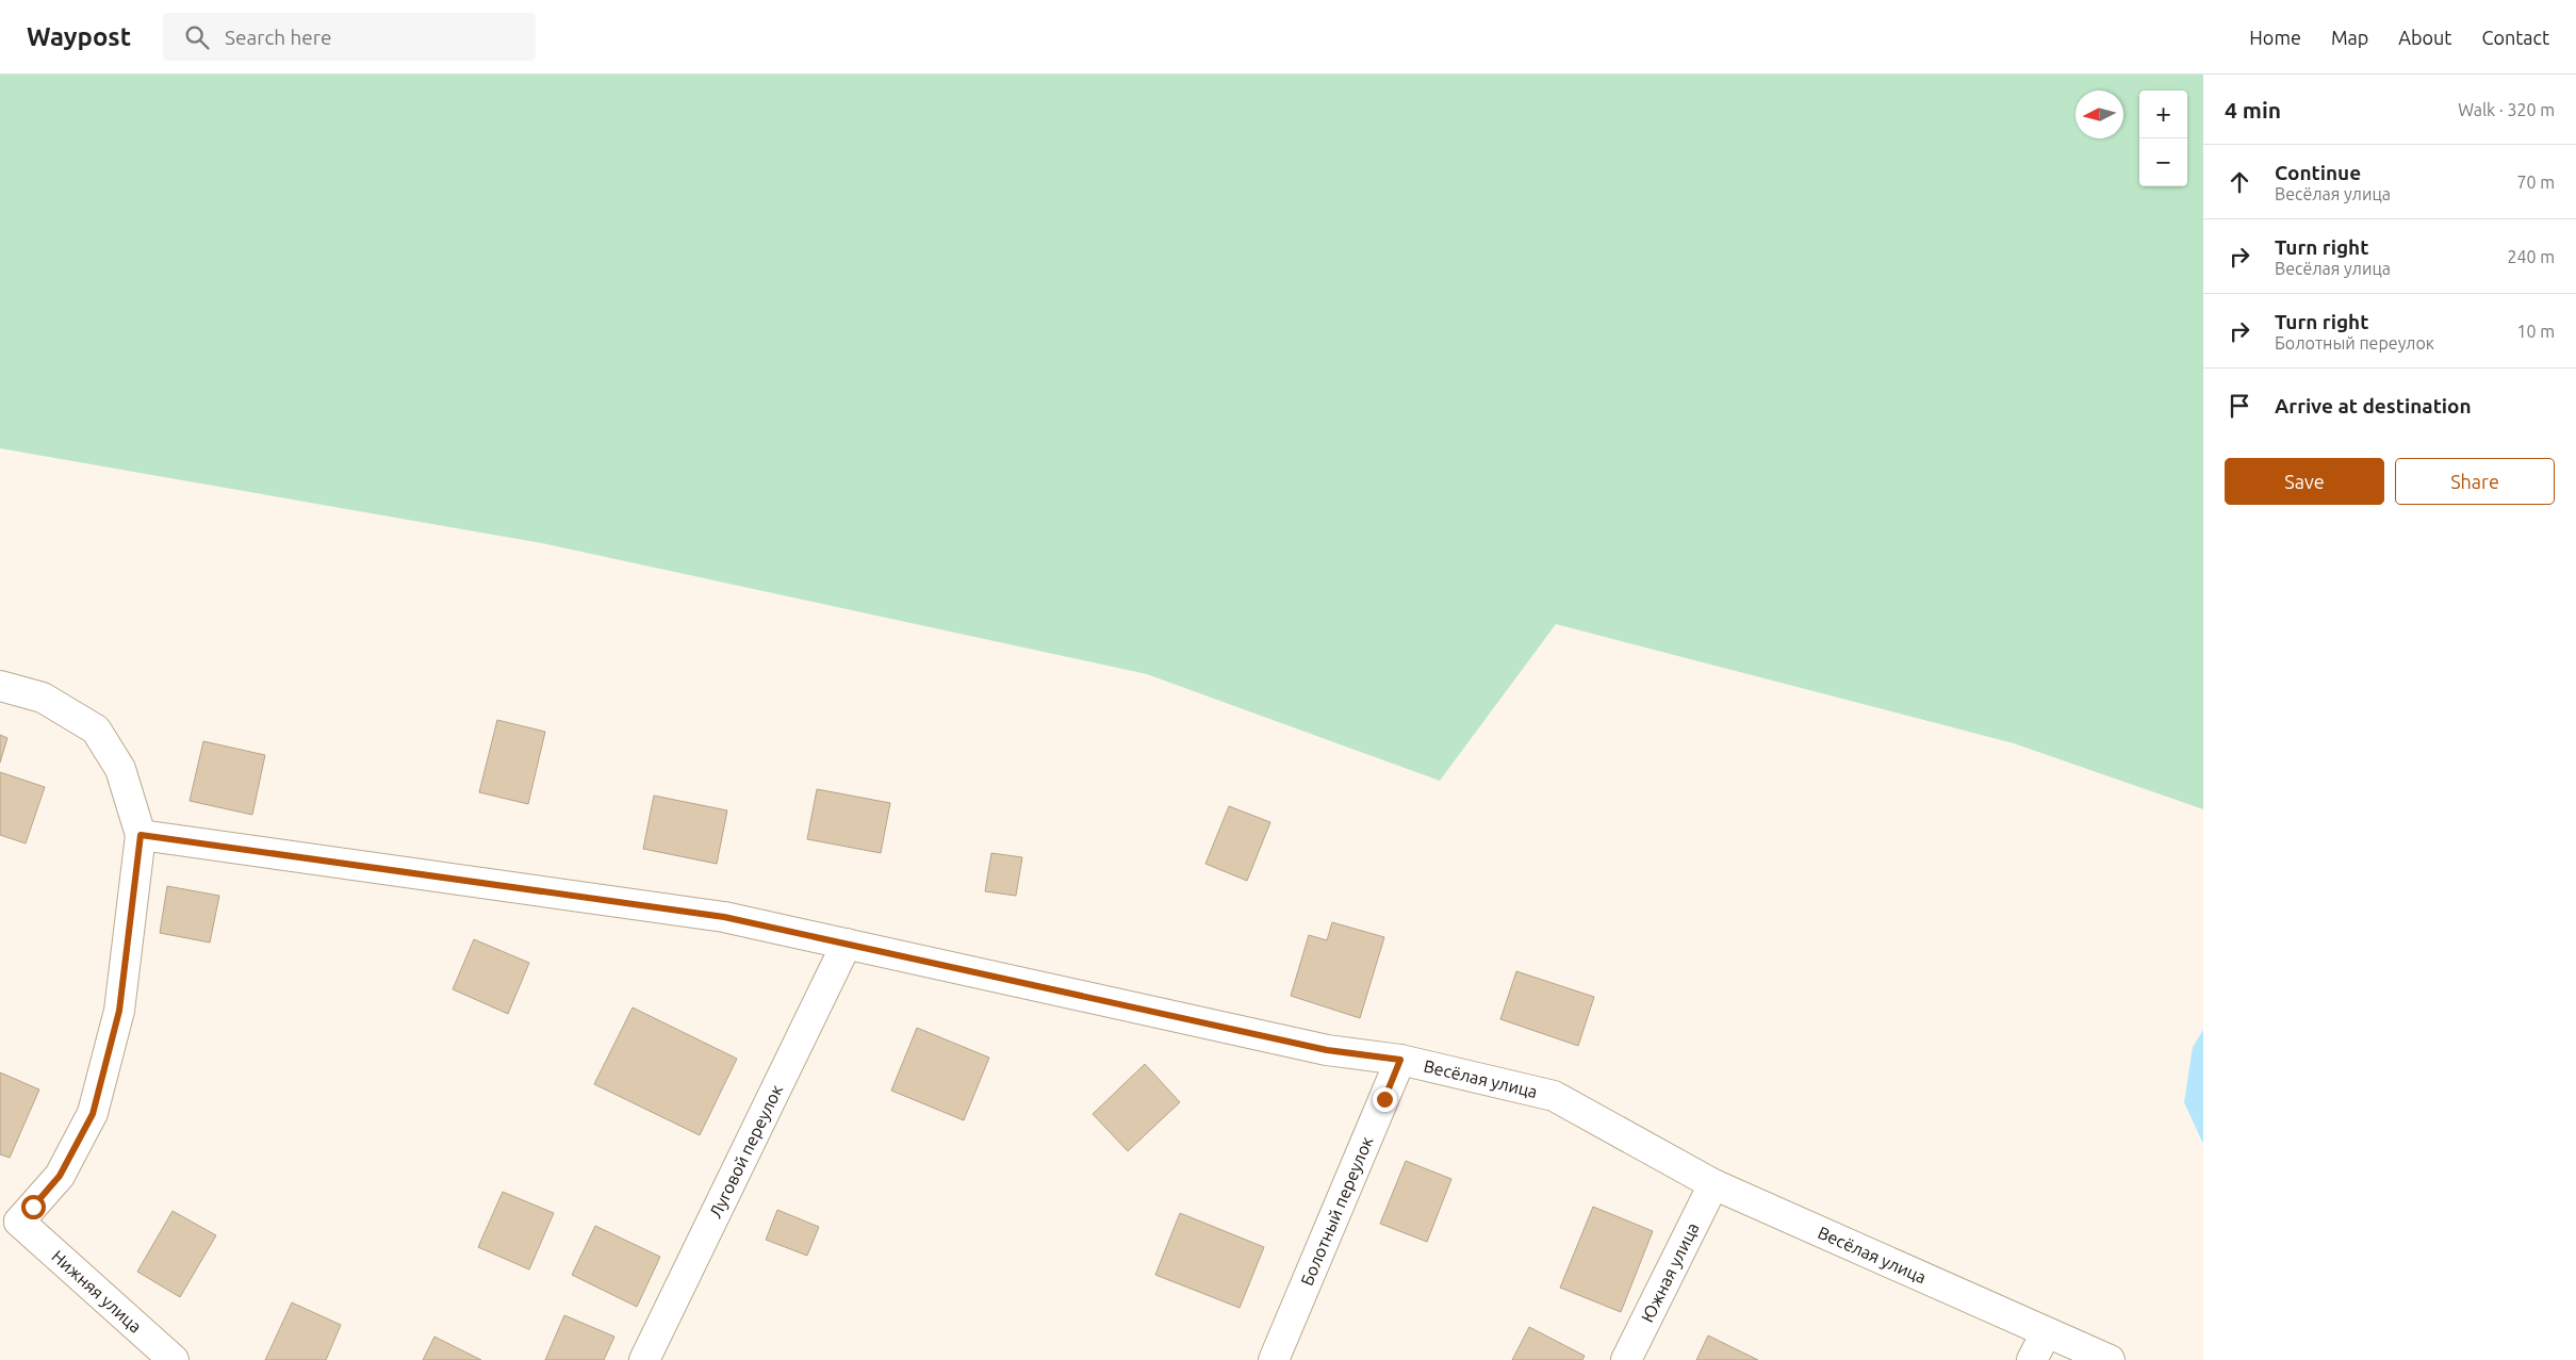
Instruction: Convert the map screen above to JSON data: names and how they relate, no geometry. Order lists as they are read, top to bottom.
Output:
{
  "streets": {
    "street": [
      "Весёлая улица",
      "Луговой переулок",
      "Болотный переулок",
      "Южная улица",
      "Нижняя улица"
    ]
  },
  "crossings": [
    ["Весёлая улица", "Луговой переулок"],
    ["Весёлая улица", "Болотный переулок"],
    ["Весёлая улица", "Южная улица"]
  ],
  "north": "left",
  "page": {
    "header": "Waypost",
    "search": "Search here",
    "nav": [
      "Home",
      "Map",
      "About",
      "Contact"
    ],
    "heading": ["4 min", "Walk · 320 m"],
    "map_buttons": ["+", "−"],
    "list": [
      ["Continue", "Весёлая улица", "70 m"],
      ["Turn right", "Весёлая улица", "240 m"],
      ["Turn right", "Болотный переулок", "10 m"],
      "Arrive at destination"
    ],
    "buttons": ["Save", "Share"]
  }
}
